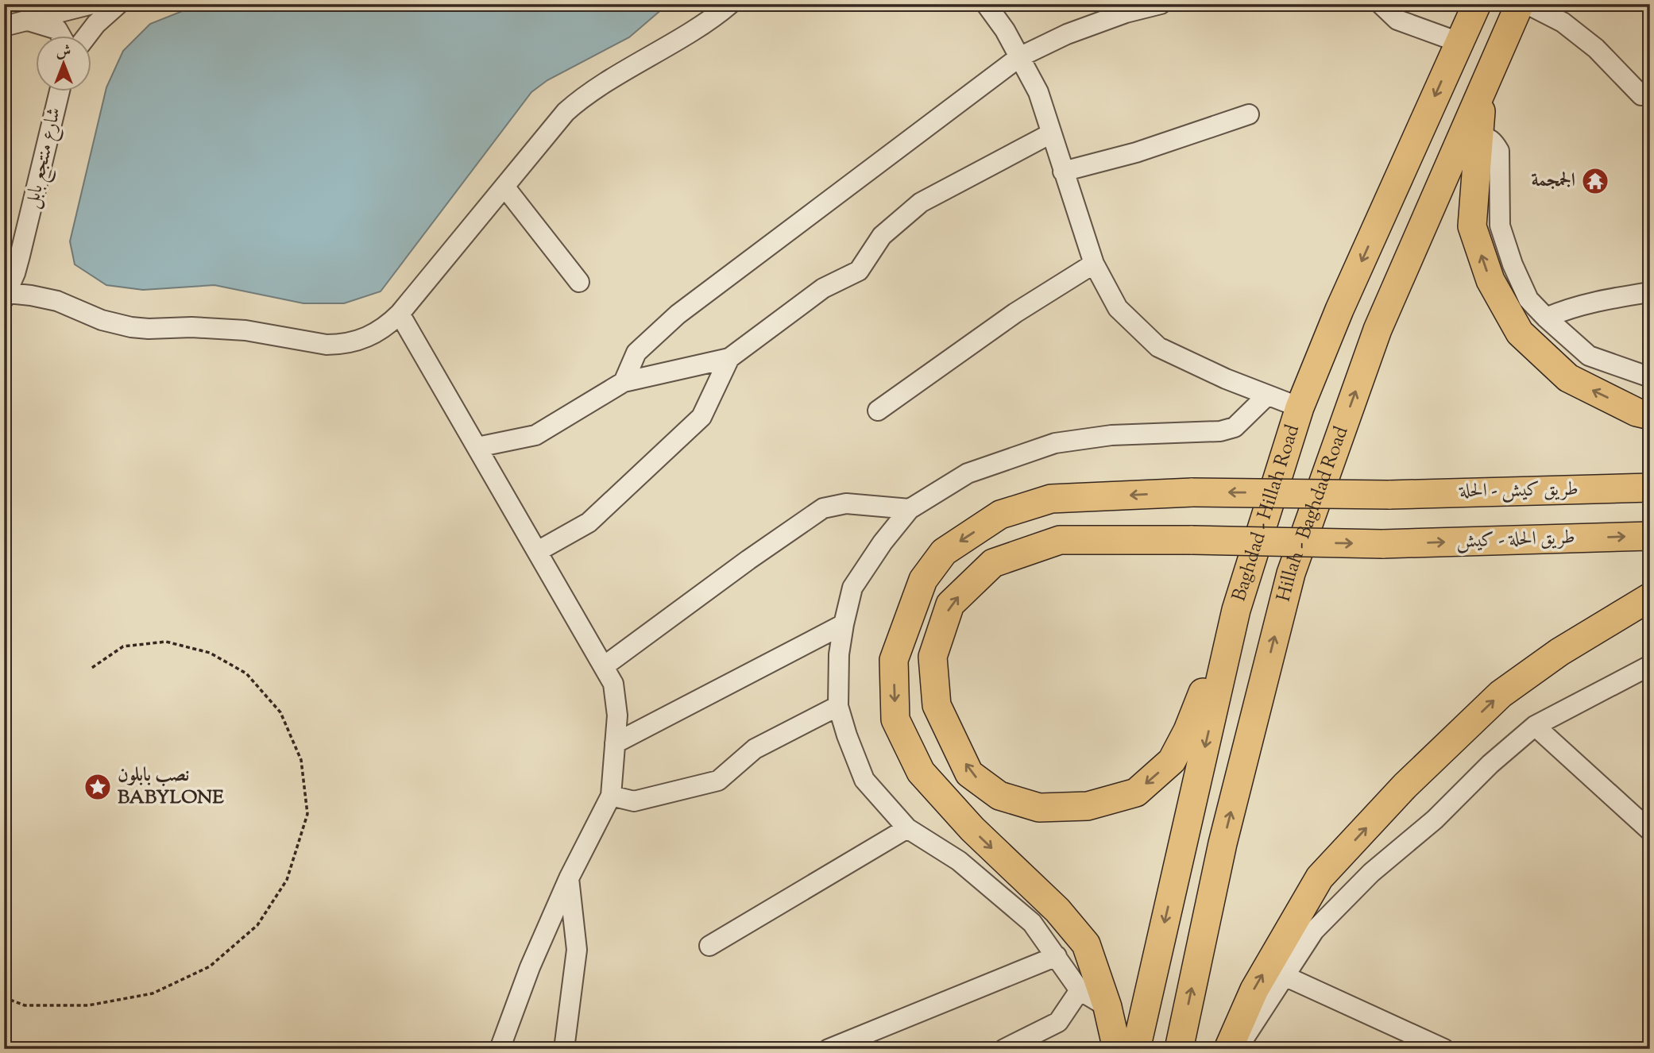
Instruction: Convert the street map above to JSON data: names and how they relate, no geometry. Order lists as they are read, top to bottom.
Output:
{
  "streets": {
    "highway": [
      "طريق كيش - الحلة",
      "Baghdad - Hillah Road",
      "Hillah - Baghdad Road",
      "طريق الحلة - كيش"
    ],
    "street": ["شارع منتجع بابل"]
  },
  "crossings": [
    ["Baghdad - Hillah Road", "طريق الحلة - كيش"]
  ],
  "one_way": ["Baghdad - Hillah Road", "Hillah - Baghdad Road"],
  "places": {
    "temple": ["الجمجمة"],
    "place": ["نصب بابلون BABYLONE"]
  },
  "north": "top"
}
